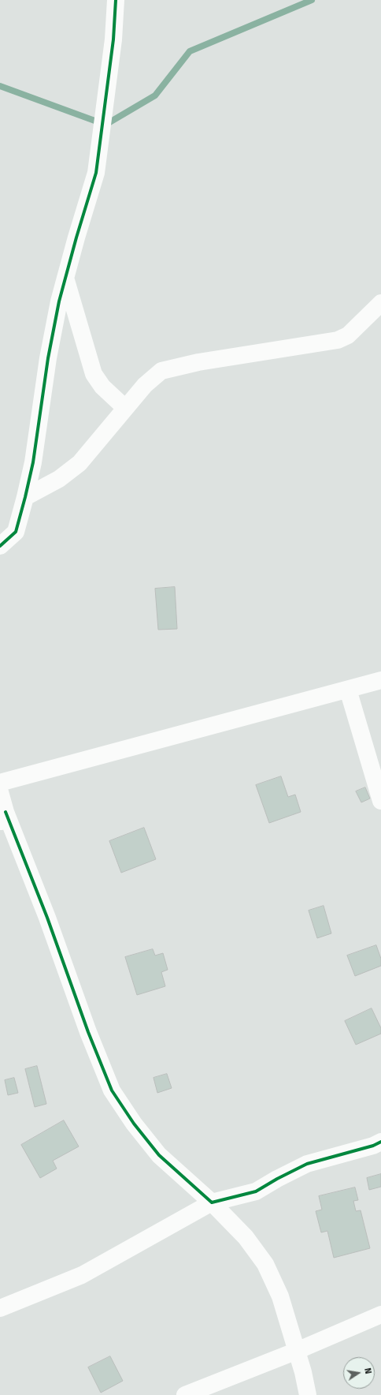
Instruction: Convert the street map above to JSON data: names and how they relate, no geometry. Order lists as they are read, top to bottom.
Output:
{
  "north": "right"
}
